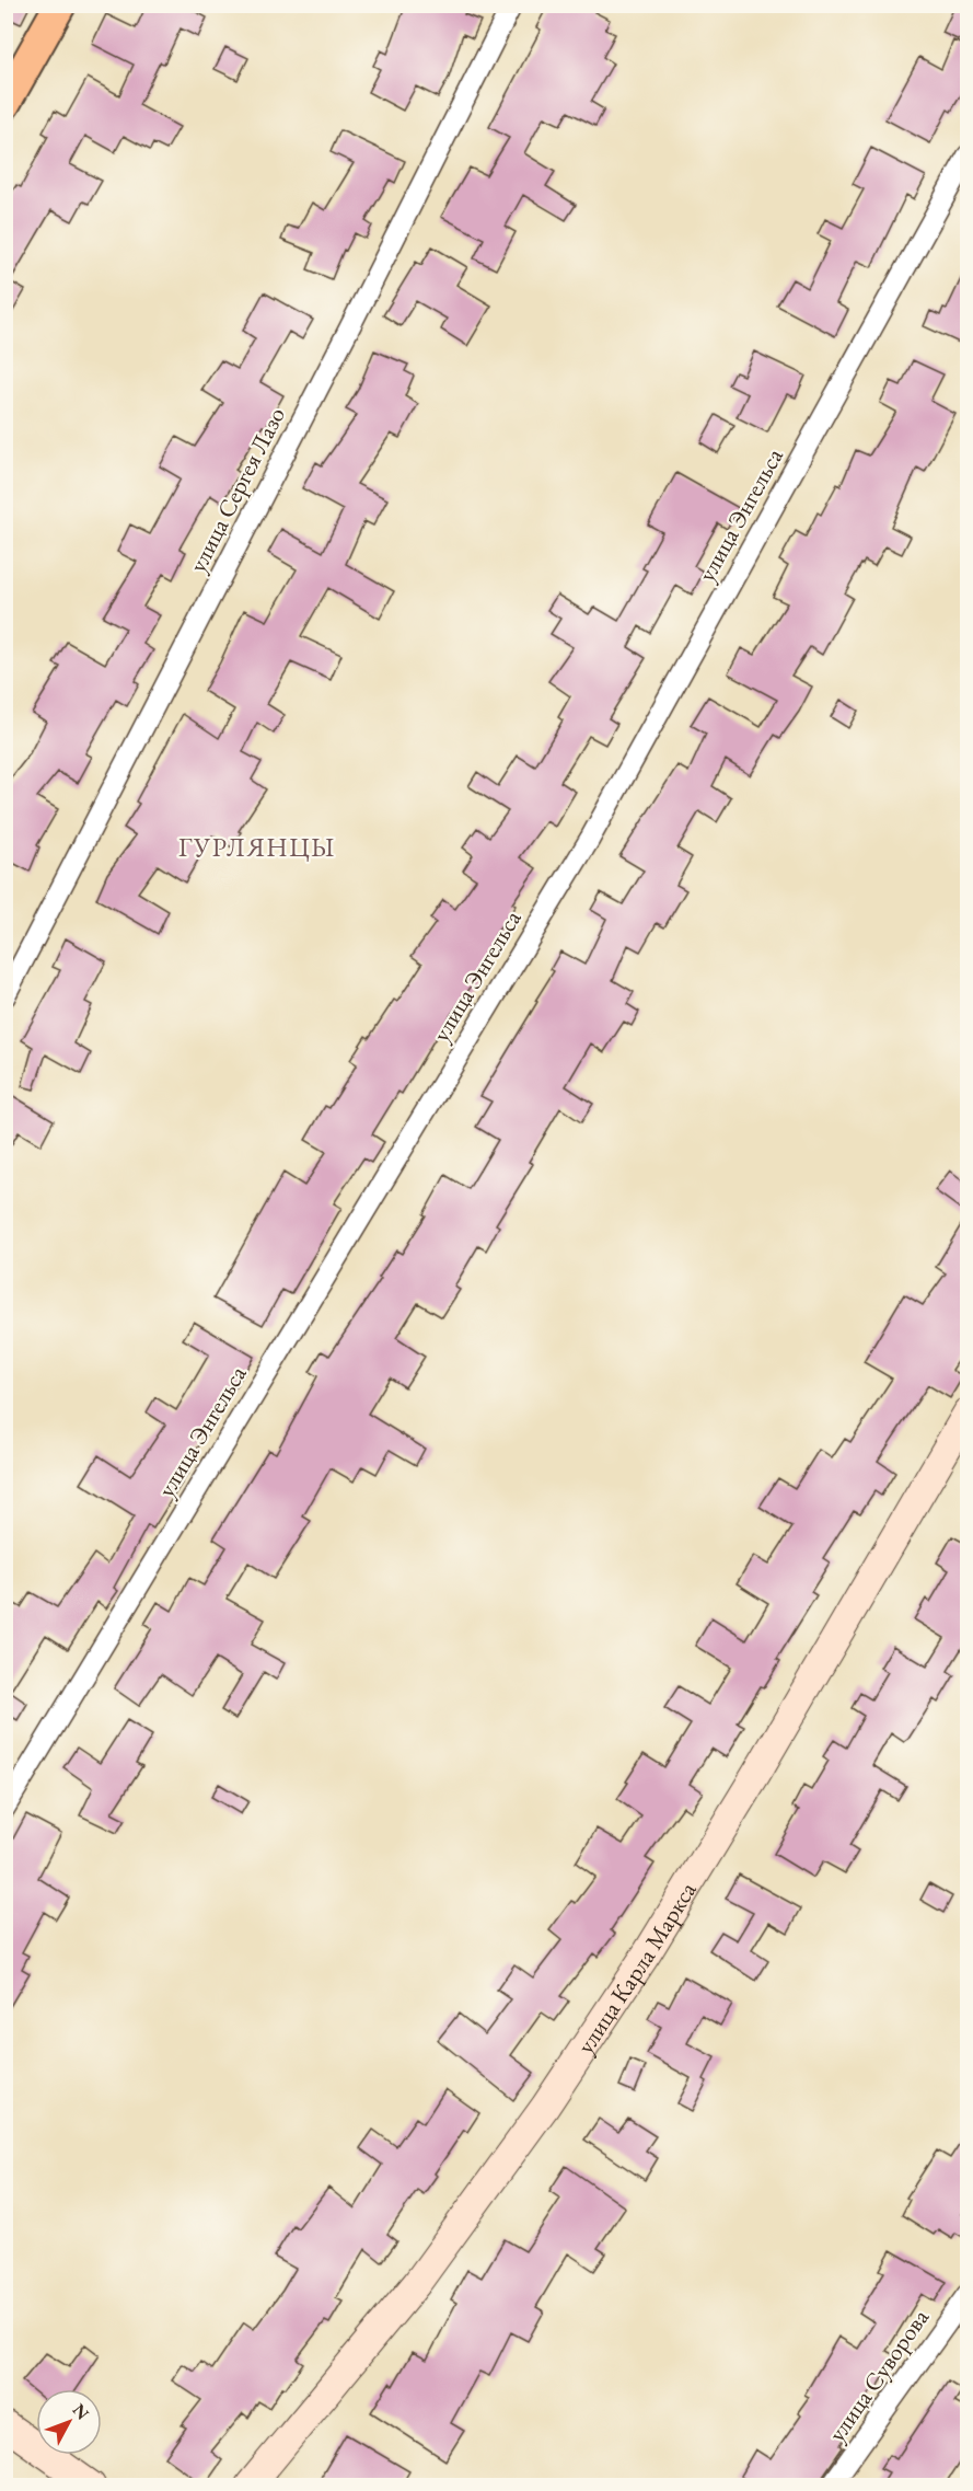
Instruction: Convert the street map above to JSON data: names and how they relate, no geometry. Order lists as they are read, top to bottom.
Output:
{
  "streets": {
    "street": [
      "улица Сергея Лазо",
      "улица Энгельса",
      "улица Карла Маркса",
      "улица Суворова"
    ]
  },
  "districts": ["ГУРЛЯНЦЫ"],
  "north": "top right"
}
